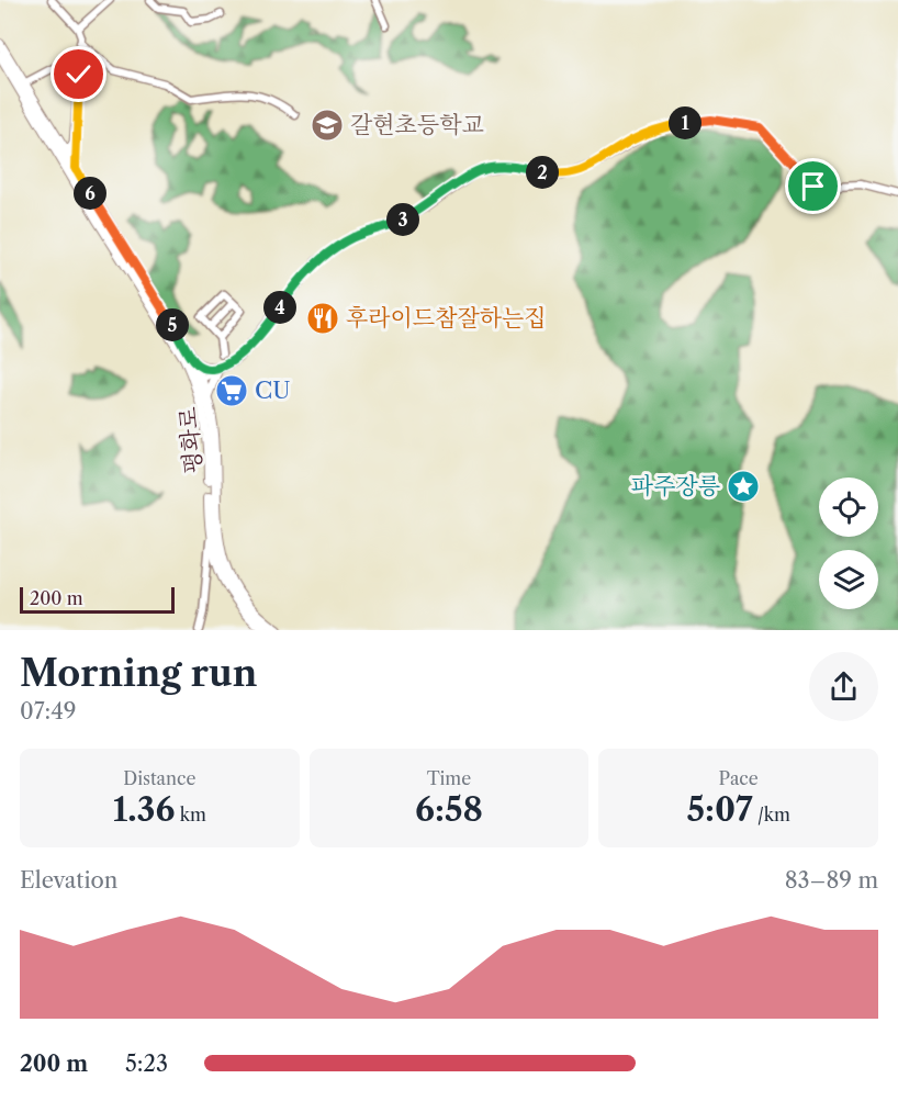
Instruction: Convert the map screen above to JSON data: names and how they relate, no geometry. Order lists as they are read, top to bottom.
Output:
{
  "streets": {
    "main road": ["평화로"]
  },
  "places": {
    "school or university": ["갈현초등학교"],
    "restaurant": ["후라이드참잘하는집"],
    "supermarket": ["CU"],
    "place": ["파주장릉"]
  },
  "scale_bar": "200 m",
  "page": {
    "pins": [
      "1",
      "2",
      "6",
      "3",
      "4",
      "5"
    ],
    "scale": "200 m",
    "heading": ["Morning run", "07:49"],
    "stats": [
      ["Distance", "1.36 km"],
      ["Time", "6:58"],
      ["Pace", "5:07 /km"]
    ],
    "chart": ["Elevation", "83–89 m"],
    "list": [
      {
        "name": "200 m",
        "note": "5:23"
      }
    ]
  }
}
